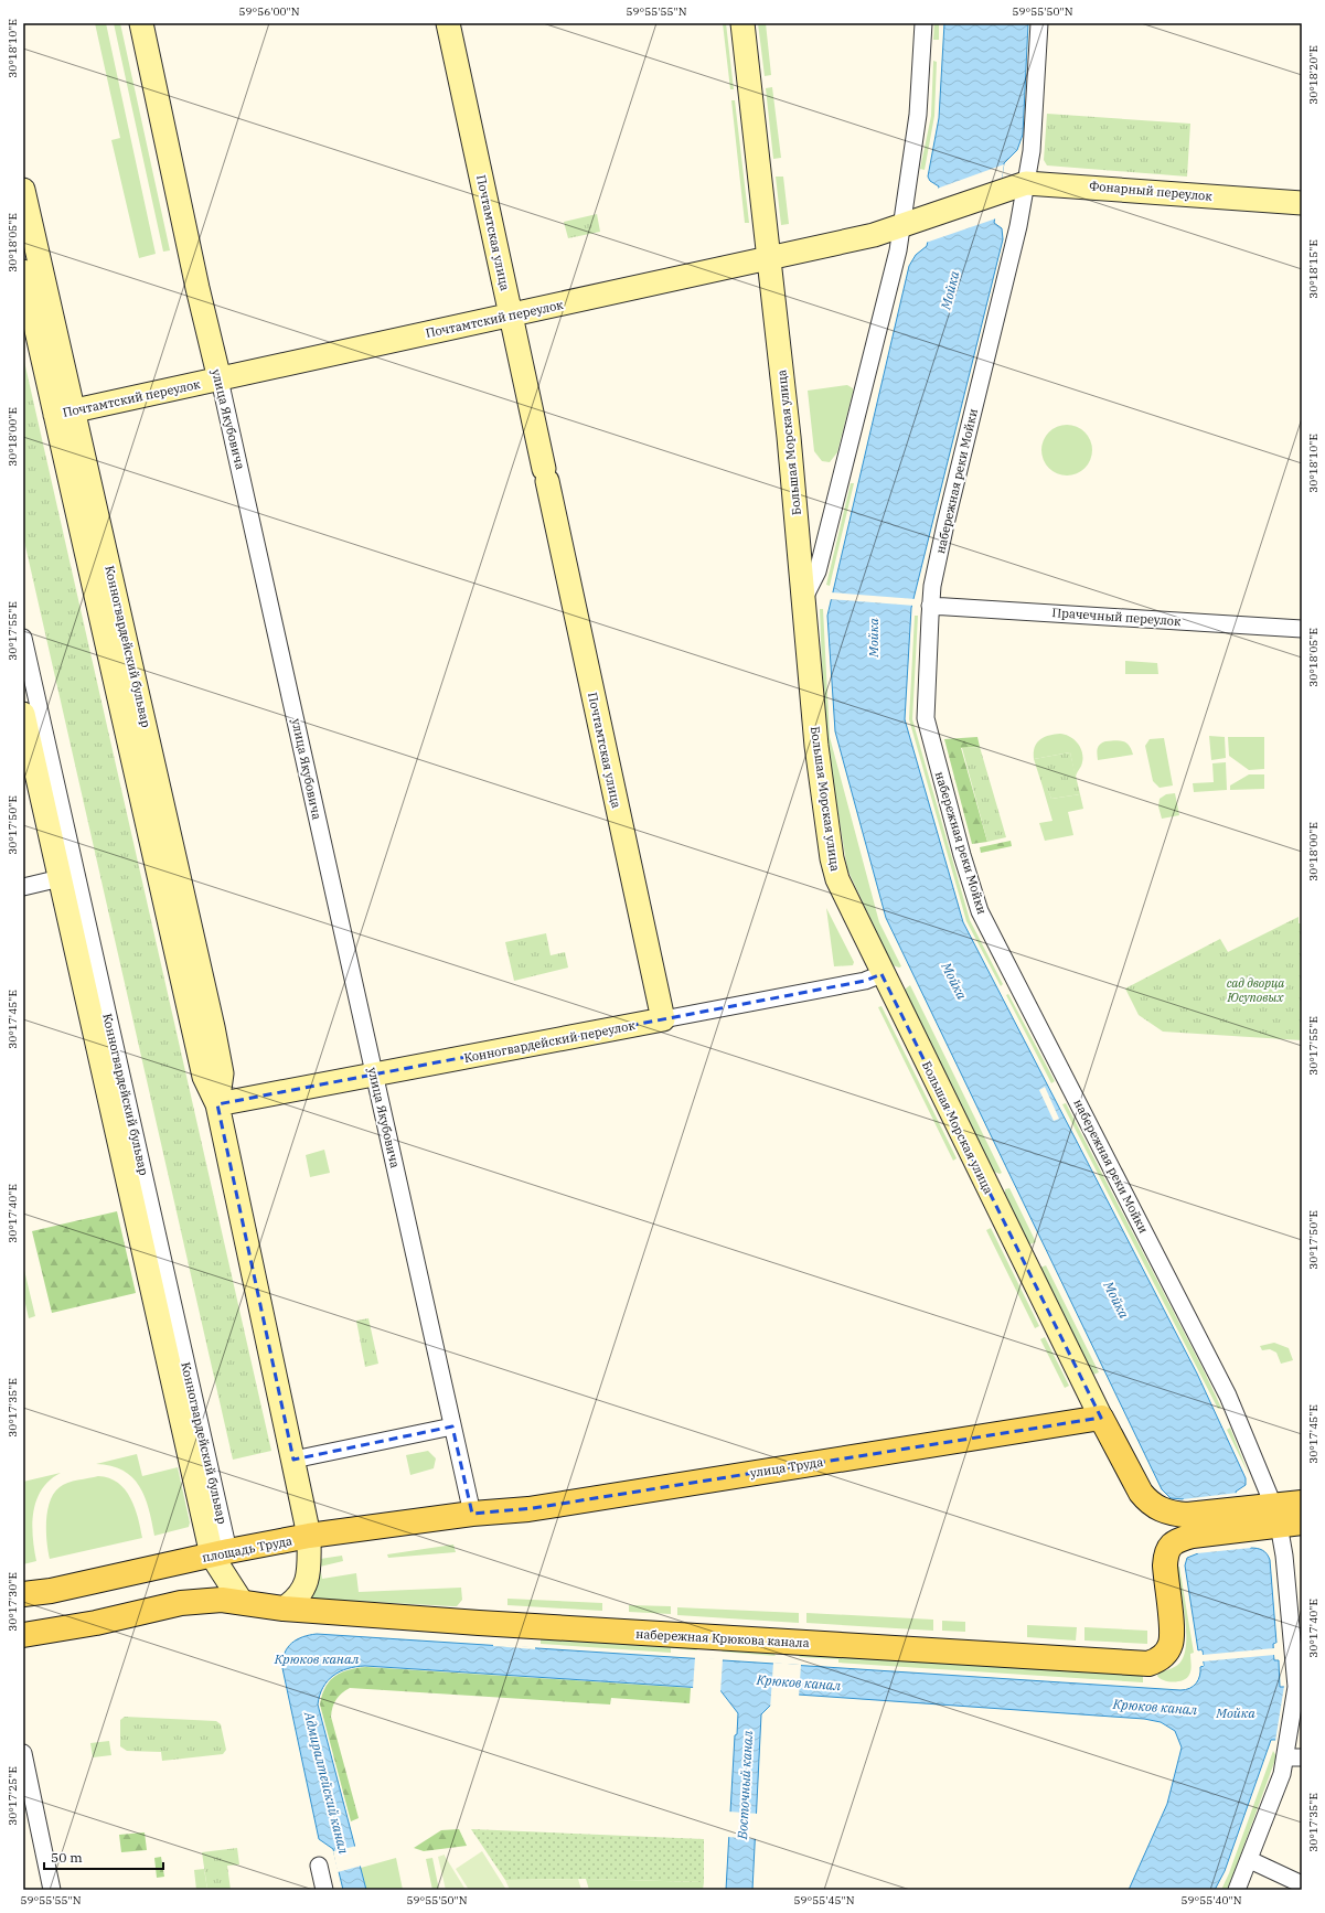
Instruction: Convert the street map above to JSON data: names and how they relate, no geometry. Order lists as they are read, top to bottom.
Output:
{
  "streets": {
    "main road": [
      "Большая Морская улица",
      "улица Труда",
      "площадь Труда",
      "набережная Крюкова канала"
    ],
    "street": [
      "Фонарный переулок",
      "Почтамтская улица",
      "Почтамтский переулок",
      "улица Якубовича",
      "набережная реки Мойки",
      "Прачечный переулок",
      "Конногвардейский бульвар",
      "Конногвардейский переулок"
    ]
  },
  "crossings": [
    ["Фонарный переулок", "Почтамтский переулок"],
    ["Фонарный переулок", "набережная реки Мойки"],
    ["Почтамтская улица", "Почтамтский переулок"],
    ["Почтамтская улица", "Конногвардейский переулок"],
    ["Почтамтский переулок", "улица Якубовича"],
    ["Почтамтский переулок", "Большая Морская улица"],
    ["Почтамтский переулок", "Конногвардейский бульвар"],
    ["улица Якубовича", "Конногвардейский переулок"],
    ["улица Якубовича", "улица Труда"],
    ["улица Якубовича", "площадь Труда"],
    ["Большая Морская улица", "Конногвардейский переулок"],
    ["Большая Морская улица", "улица Труда"],
    ["Большая Морская улица", "набережная Крюкова канала"],
    ["набережная реки Мойки", "Прачечный переулок"],
    ["Конногвардейский бульвар", "Конногвардейский переулок"],
    ["Конногвардейский бульвар", "площадь Труда"],
    ["Конногвардейский бульвар", "набережная Крюкова канала"],
    ["улица Труда", "площадь Труда"]
  ],
  "water": [
    "Мойка",
    "Крюков канал",
    "Адмиралтейский канал",
    "Восточный канал"
  ],
  "parks": ["сад дворца Юсуповых"],
  "scale_bar": "50 m",
  "coordinates": [
    "59°56'00\"N",
    "59°55'55\"N",
    "59°55'50\"N",
    "30°18'10\"E",
    "30°18'20\"E",
    "30°18'05\"E",
    "30°18'15\"E",
    "30°18'00\"E",
    "30°17'55\"E",
    "30°17'50\"E",
    "30°17'45\"E",
    "30°17'40\"E",
    "30°17'35\"E",
    "30°17'30\"E",
    "30°17'25\"E",
    "59°55'45\"N",
    "59°55'40\"N"
  ]
}
